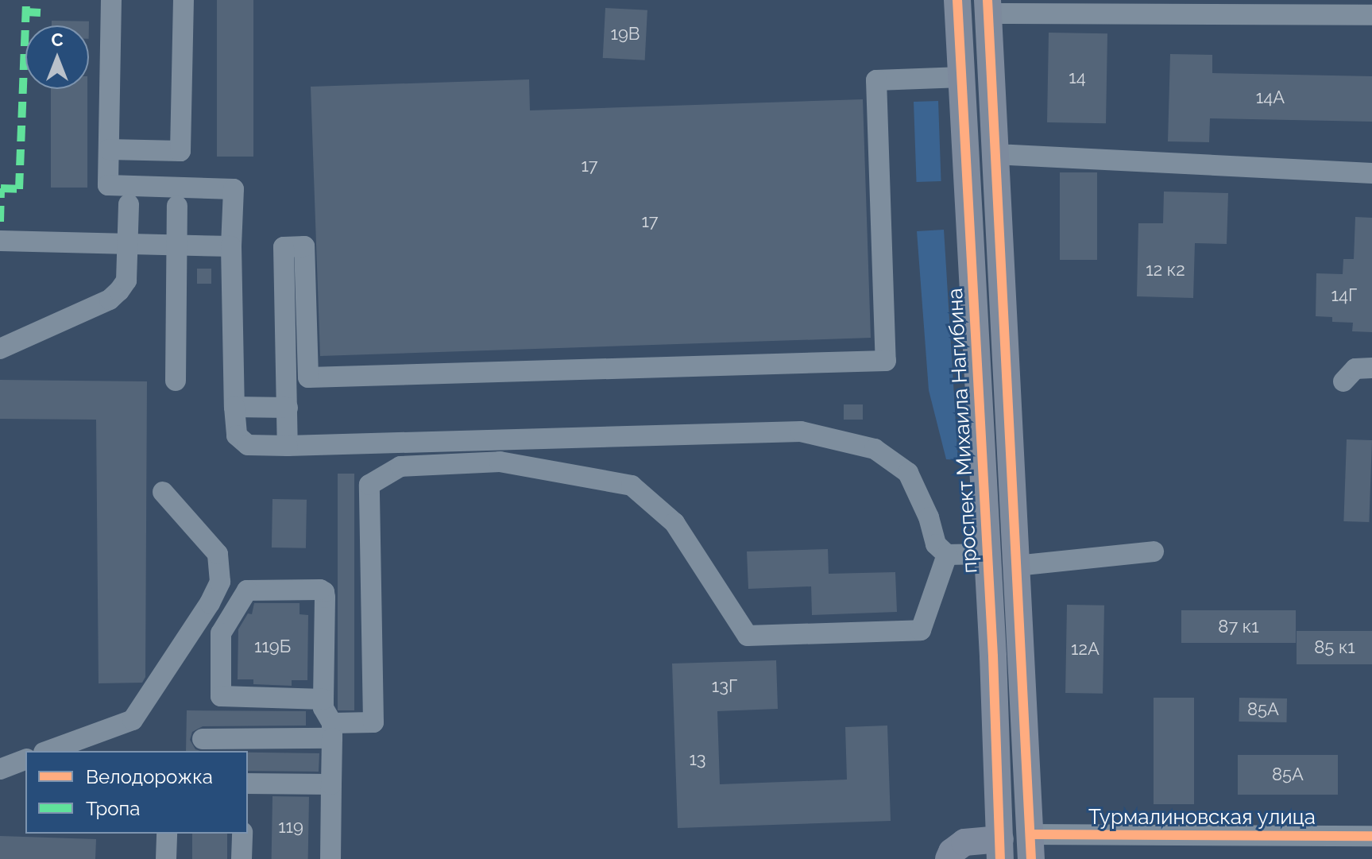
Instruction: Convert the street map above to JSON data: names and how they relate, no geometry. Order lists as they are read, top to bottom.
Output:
{
  "streets": {
    "main road": ["проспект Михаила Нагибина"],
    "street": ["Турмалиновская улица"]
  },
  "house_numbers": [
    "19В",
    "14",
    "14А",
    "17",
    "17",
    "12 к2",
    "14Г",
    "87 к1",
    "119Б",
    "85 к1",
    "12А",
    "13Г",
    "85А",
    "13",
    "85А",
    "119"
  ],
  "legend": ["Велодорожка", "Тропа"],
  "north": "top"
}
